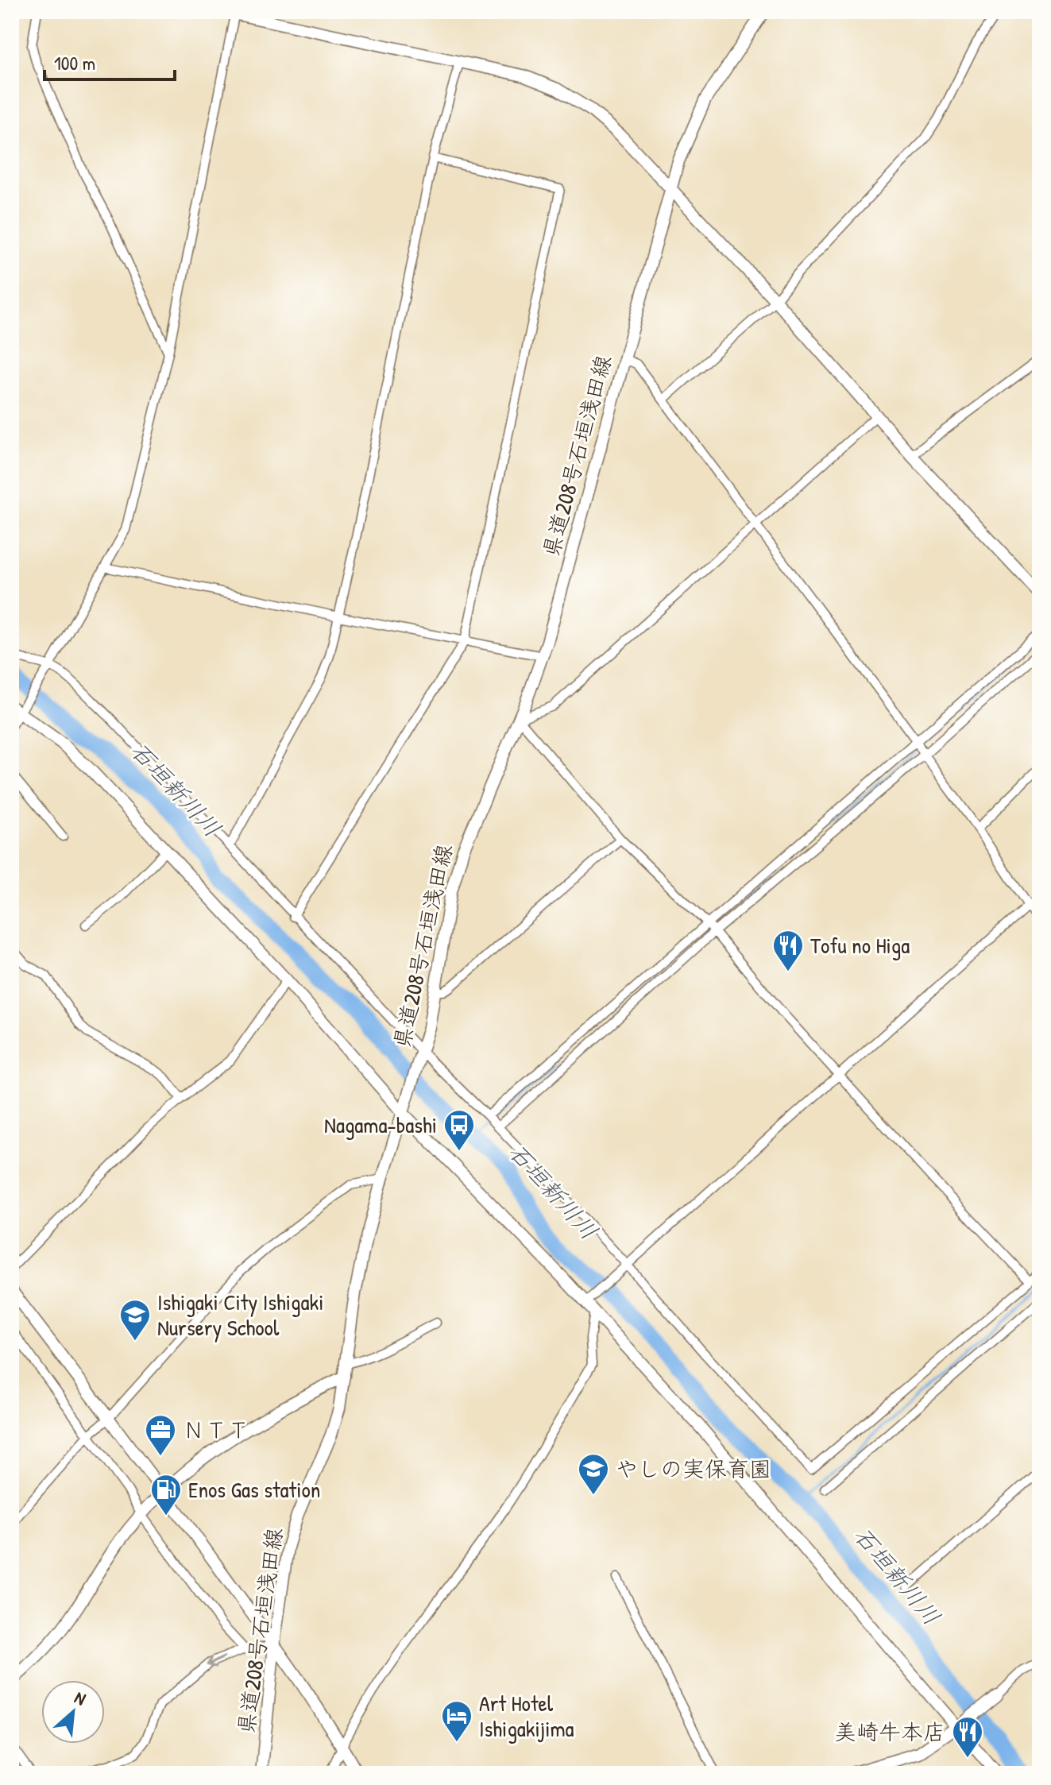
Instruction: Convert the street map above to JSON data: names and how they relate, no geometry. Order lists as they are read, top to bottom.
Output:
{
  "streets": {
    "street": ["県道208号石垣浅田線"]
  },
  "water": ["石垣新川川"],
  "places": {
    "restaurant": ["Tofu no Higa", "美崎牛本店"],
    "bus stop": ["Nagama-bashi"],
    "school or university": ["Ishigaki City Ishigaki Nursery School", "やしの実保育園"],
    "office": ["ＮＴＴ"],
    "fuel station": ["Enos Gas station"],
    "hotel": ["Art Hotel Ishigakijima"]
  },
  "scale_bar": "100 m",
  "north": "top right"
}
